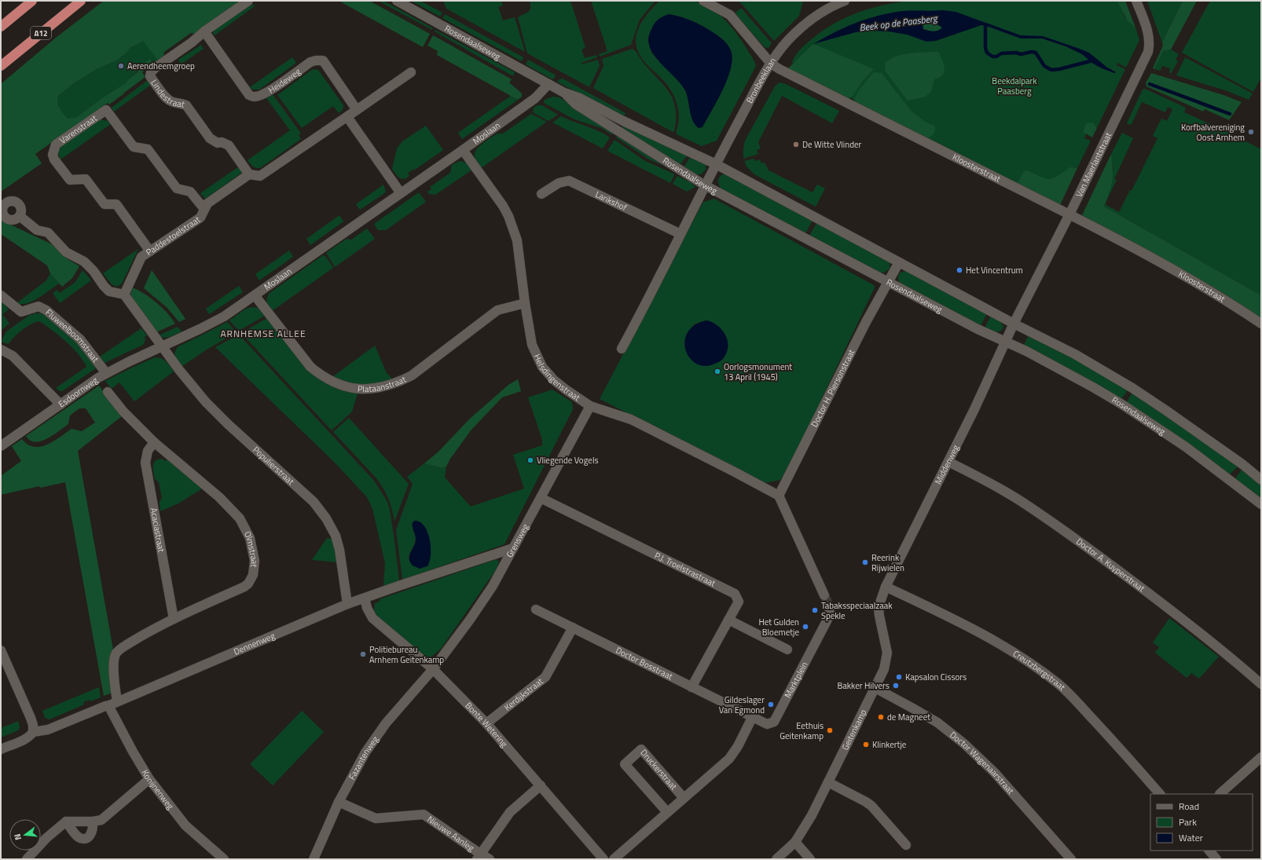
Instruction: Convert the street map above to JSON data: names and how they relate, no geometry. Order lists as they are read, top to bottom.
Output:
{
  "streets": {
    "highway": ["A12"],
    "street": [
      "Rosendaalseweg",
      "Heideweg",
      "Bronbeeklaan",
      "Lindestraat",
      "Varenstraat",
      "Moslaan",
      "Van Maerlantstraat",
      "Kloosterstraat",
      "Larikshof",
      "Paddestoelstraat",
      "Fluweelboomstraat",
      "Helsdingenstraat",
      "Plataanstraat",
      "Doctor H. Piersonstraat",
      "Esdoornweg",
      "Middenweg",
      "Populierstraat",
      "Acaciastraat",
      "Grensweg",
      "Olmstraat",
      "Doctor A. Kuyperstraat",
      "P.J. Troelstrastraat",
      "Dennenweg",
      "Doctor Bosstraat",
      "Creutzbergstraat",
      "Marktplein",
      "Kerdijkstraat",
      "Bonte Wetering",
      "Geitenkamp",
      "Fazantenweg",
      "Doctor Wagenaarstraat",
      "Druckerstraat",
      "Konijnenweg",
      "Nieuwe Aanleg"
    ]
  },
  "crossings": [
    ["Rosendaalseweg", "Bronbeeklaan"],
    ["Rosendaalseweg", "Moslaan"],
    ["Rosendaalseweg", "Van Maerlantstraat"],
    ["Rosendaalseweg", "Doctor H. Piersonstraat"],
    ["Rosendaalseweg", "Middenweg"],
    ["Heideweg", "Lindestraat"],
    ["Bronbeeklaan", "Kloosterstraat"],
    ["Lindestraat", "Paddestoelstraat"],
    ["Varenstraat", "Paddestoelstraat"],
    ["Moslaan", "Helsdingenstraat"],
    ["Moslaan", "Plataanstraat"],
    ["Moslaan", "Esdoornweg"],
    ["Moslaan", "Populierstraat"],
    ["Van Maerlantstraat", "Kloosterstraat"],
    ["Van Maerlantstraat", "Middenweg"],
    ["Fluweelboomstraat", "Esdoornweg"],
    ["Helsdingenstraat", "Plataanstraat"],
    ["Helsdingenstraat", "Doctor H. Piersonstraat"],
    ["Helsdingenstraat", "Grensweg"],
    ["Esdoornweg", "Populierstraat"],
    ["Middenweg", "Doctor A. Kuyperstraat"],
    ["Middenweg", "Creutzbergstraat"],
    ["Middenweg", "Geitenkamp"],
    ["Populierstraat", "Dennenweg"],
    ["Acaciastraat", "Olmstraat"],
    ["Grensweg", "P.J. Troelstrastraat"],
    ["Grensweg", "Dennenweg"],
    ["Grensweg", "Bonte Wetering"],
    ["Grensweg", "Fazantenweg"],
    ["Olmstraat", "Dennenweg"],
    ["Olmstraat", "Konijnenweg"],
    ["P.J. Troelstrastraat", "Doctor Bosstraat"],
    ["Dennenweg", "Bonte Wetering"],
    ["Dennenweg", "Konijnenweg"],
    ["Doctor Bosstraat", "Marktplein"],
    ["Doctor Bosstraat", "Kerdijkstraat"],
    ["Doctor Bosstraat", "Druckerstraat"],
    ["Creutzbergstraat", "Geitenkamp"],
    ["Marktplein", "Druckerstraat"],
    ["Kerdijkstraat", "Bonte Wetering"],
    ["Bonte Wetering", "Fazantenweg"],
    ["Geitenkamp", "Doctor Wagenaarstraat"],
    ["Fazantenweg", "Nieuwe Aanleg"]
  ],
  "districts": ["ARNHEMSE ALLEE"],
  "water": ["Beek op de Paasberg"],
  "parks": ["Beekdalpark Paasberg"],
  "places": [
    "Aerendheemgroep",
    "Korfbalvereniging Oost Arnhem",
    "De Witte Vlinder",
    "Het Vincentrum",
    "Oorlogsmonument 13 April (1945)",
    "Vliegende Vogels",
    "Reerink Rijwielen",
    "Tabaksspeciaalzaak Spekle",
    "Het Gulden Bloemetje",
    "Politiebureau Arnhem Geitenkamp",
    "Kapsalon Cissors",
    "Bakker Hilvers",
    "Gildeslager Van Egmond",
    "de Magneet",
    "Eethuis Geitenkamp",
    "Klinkertje"
  ],
  "legend": ["Road", "Park", "Water"],
  "north": "left"
}
